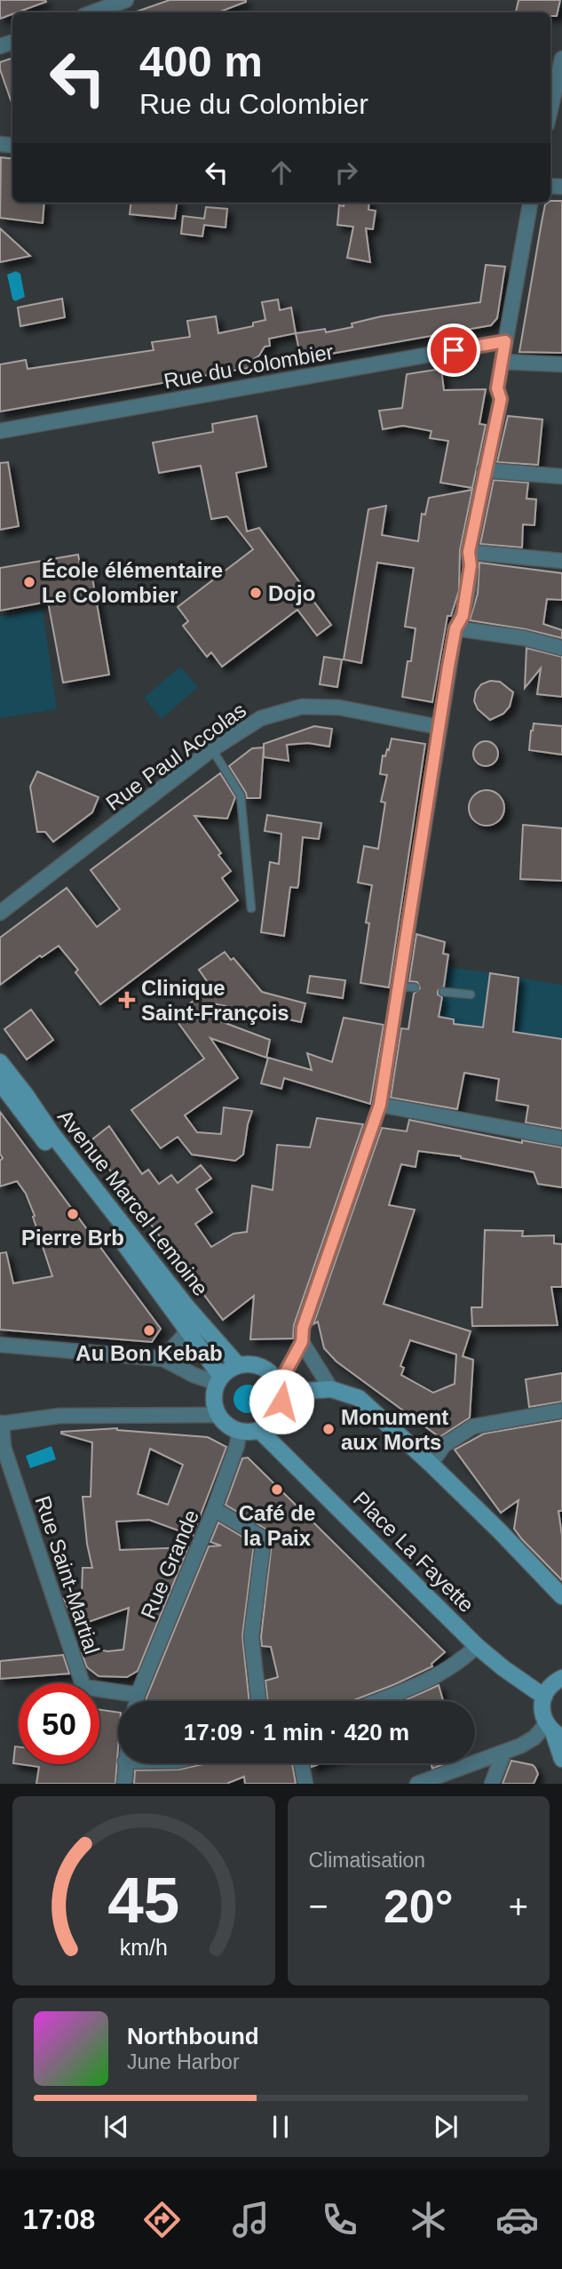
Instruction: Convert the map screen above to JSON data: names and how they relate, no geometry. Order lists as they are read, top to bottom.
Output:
{
  "streets": {
    "main road": ["Avenue Marcel Lemoine", "Place La Fayette"],
    "street": [
      "Rue du Colombier",
      "Rue Paul Accolas",
      "Rue Grande",
      "Rue Saint-Martial"
    ]
  },
  "crossings": [
    ["Avenue Marcel Lemoine", "Place La Fayette"],
    ["Avenue Marcel Lemoine", "Rue Grande"],
    ["Place La Fayette", "Rue Grande"],
    ["Rue Grande", "Rue Saint-Martial"]
  ],
  "places": {
    "other": [
      "École élémentaire Le Colombier",
      "Dojo",
      "Pierre Brb",
      "Au Bon Kebab",
      "Monument aux Morts",
      "Café de la Paix"
    ],
    "health": ["Clinique Saint-François"]
  },
  "page": {
    "turn": ["400 m", "Rue du Colombier"],
    "limit": "50",
    "trip": "17:09 · 1 min · 420 m",
    "tile": "Climatisation",
    "heat": ["−", "20°", "+"],
    "song": ["Northbound", "June Harbor"],
    "tabs": "17:08",
    "gauge": ["45", "km/h"]
  }
}
